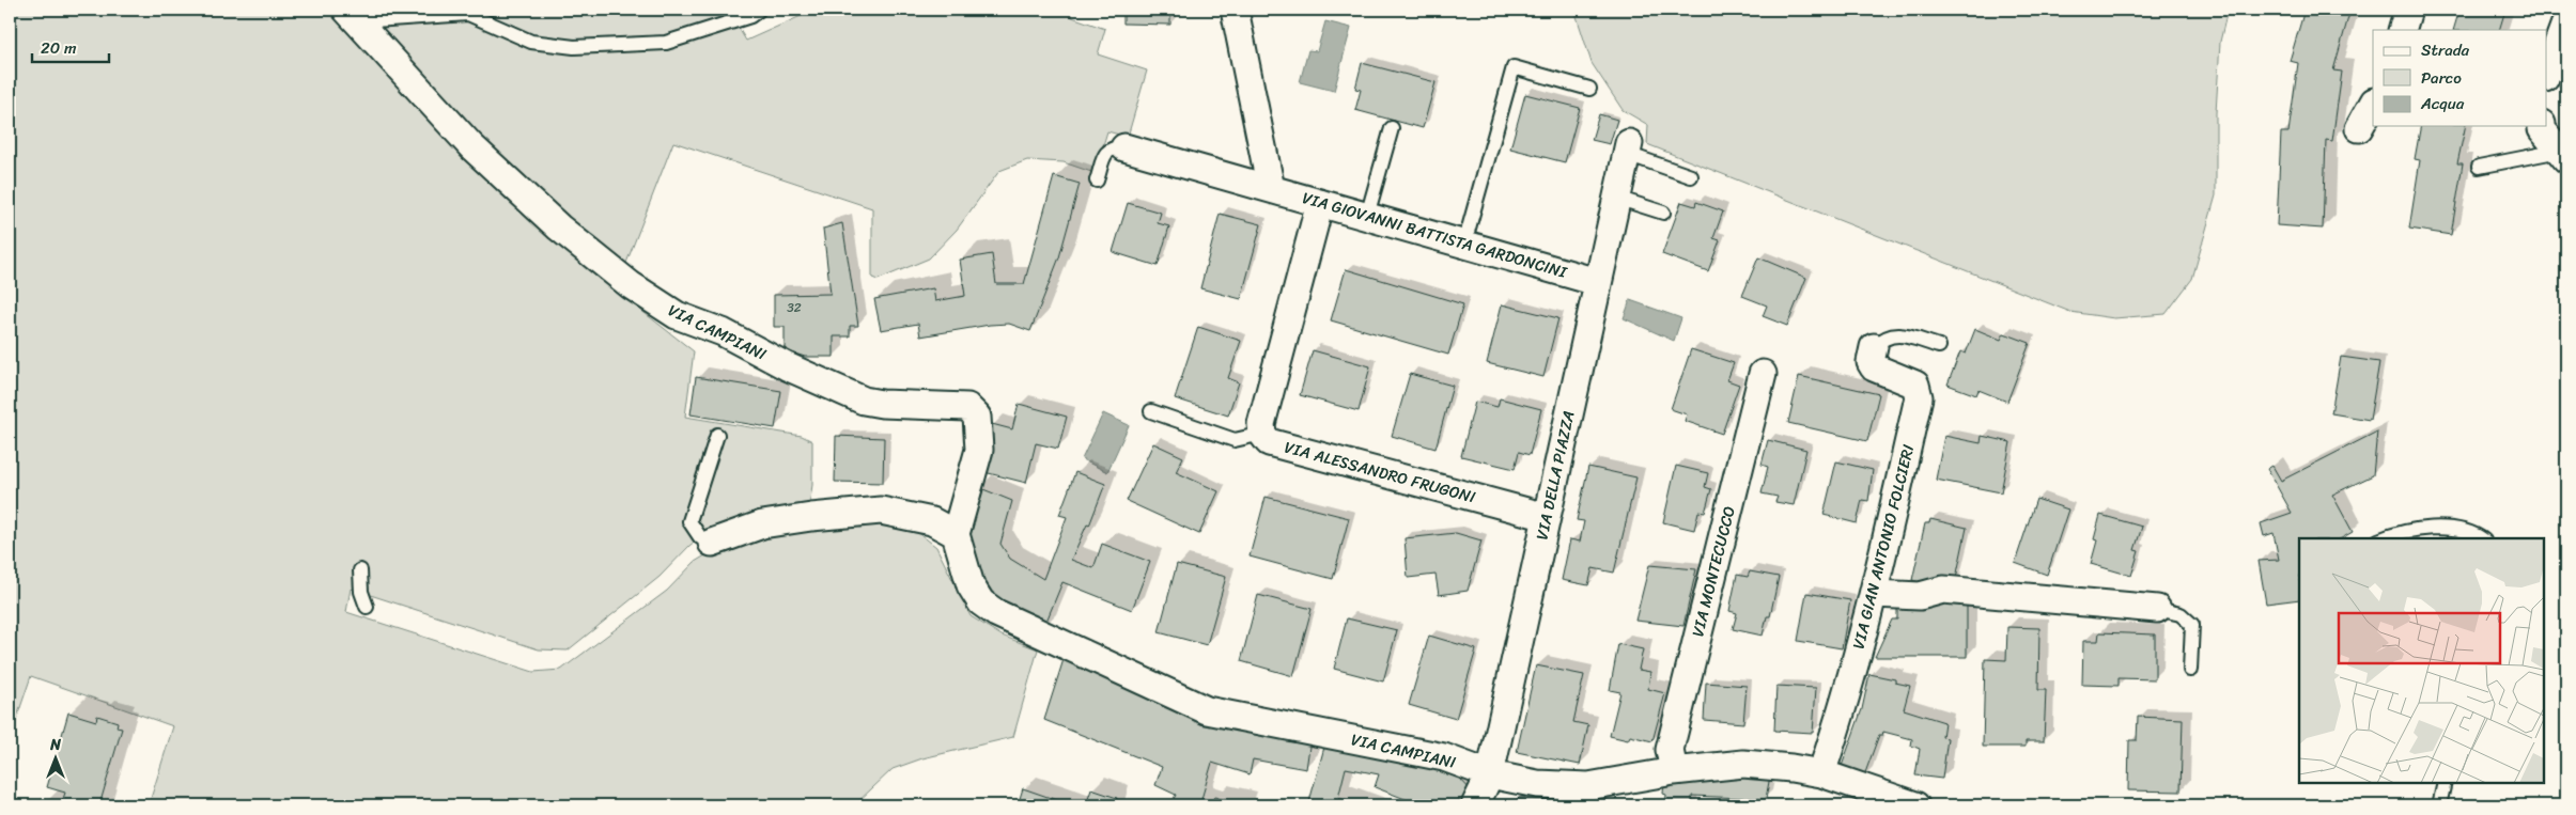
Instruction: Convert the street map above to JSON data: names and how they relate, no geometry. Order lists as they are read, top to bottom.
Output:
{
  "streets": {
    "street": [
      "VIA GIOVANNI BATTISTA GARDONCINI",
      "VIA CAMPIANI",
      "VIA ALESSANDRO FRUGONI",
      "VIA DELLA PIAZZA",
      "VIA GIAN ANTONIO FOLCIERI",
      "VIA MONTECUCCO"
    ]
  },
  "crossings": [
    ["VIA GIOVANNI BATTISTA GARDONCINI", "VIA DELLA PIAZZA"],
    ["VIA CAMPIANI", "VIA DELLA PIAZZA"],
    ["VIA CAMPIANI", "VIA GIAN ANTONIO FOLCIERI"],
    ["VIA CAMPIANI", "VIA MONTECUCCO"],
    ["VIA ALESSANDRO FRUGONI", "VIA DELLA PIAZZA"]
  ],
  "house_numbers": ["32"],
  "legend": ["Strada", "Parco", "Acqua"],
  "scale_bar": "20 m",
  "north": "top"
}
